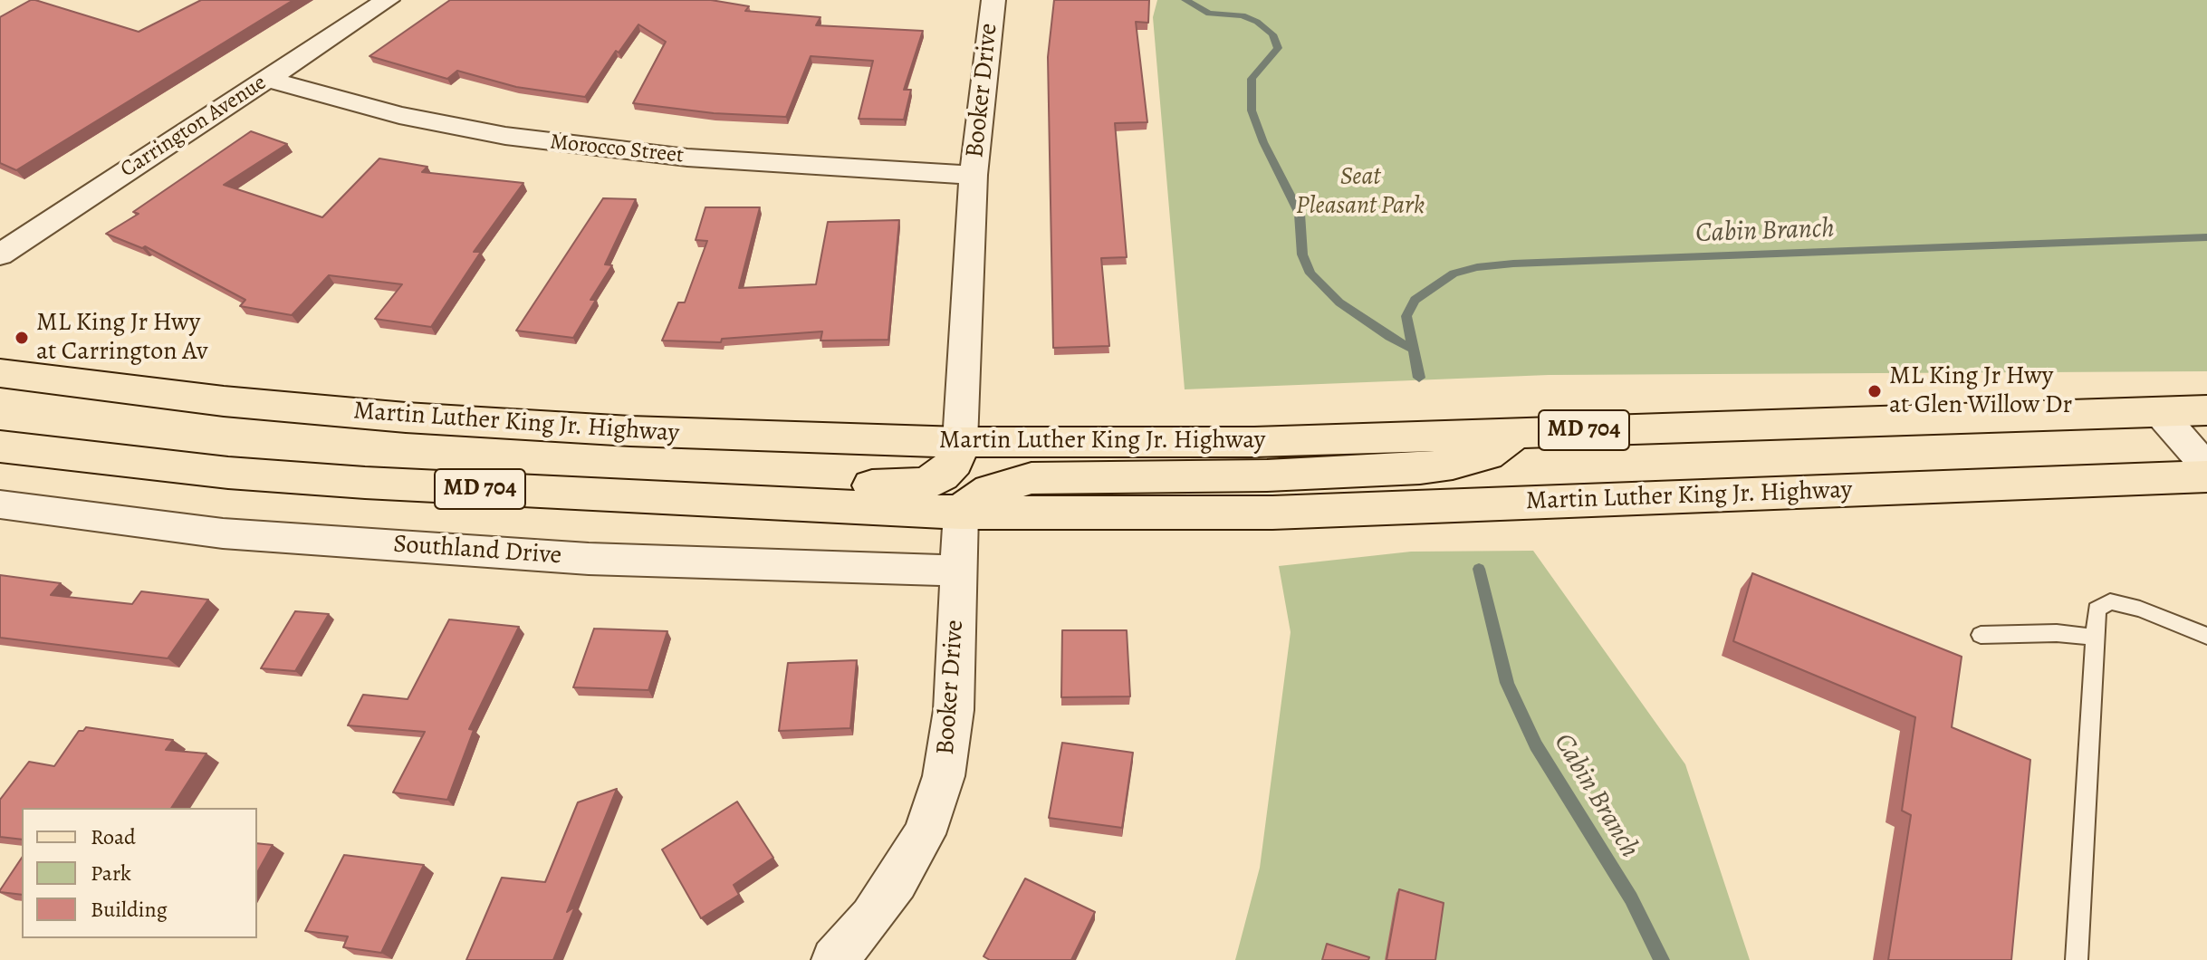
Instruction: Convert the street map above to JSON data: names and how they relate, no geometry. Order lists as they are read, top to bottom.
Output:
{
  "streets": {
    "main road": ["Martin Luther King Jr. Highway", "MD 704"],
    "street": [
      "Booker Drive",
      "Carrington Avenue",
      "Morocco Street",
      "Southland Drive"
    ]
  },
  "crossings": [
    ["Booker Drive", "Morocco Street"],
    ["Booker Drive", "Martin Luther King Jr. Highway"],
    ["Booker Drive", "Southland Drive"],
    ["Carrington Avenue", "Morocco Street"]
  ],
  "water": ["Cabin Branch"],
  "parks": ["Seat Pleasant Park"],
  "places": ["ML King Jr Hwy at Carrington Av", "ML King Jr Hwy at Glen Willow Dr"],
  "legend": ["Road", "Park", "Building"]
}
